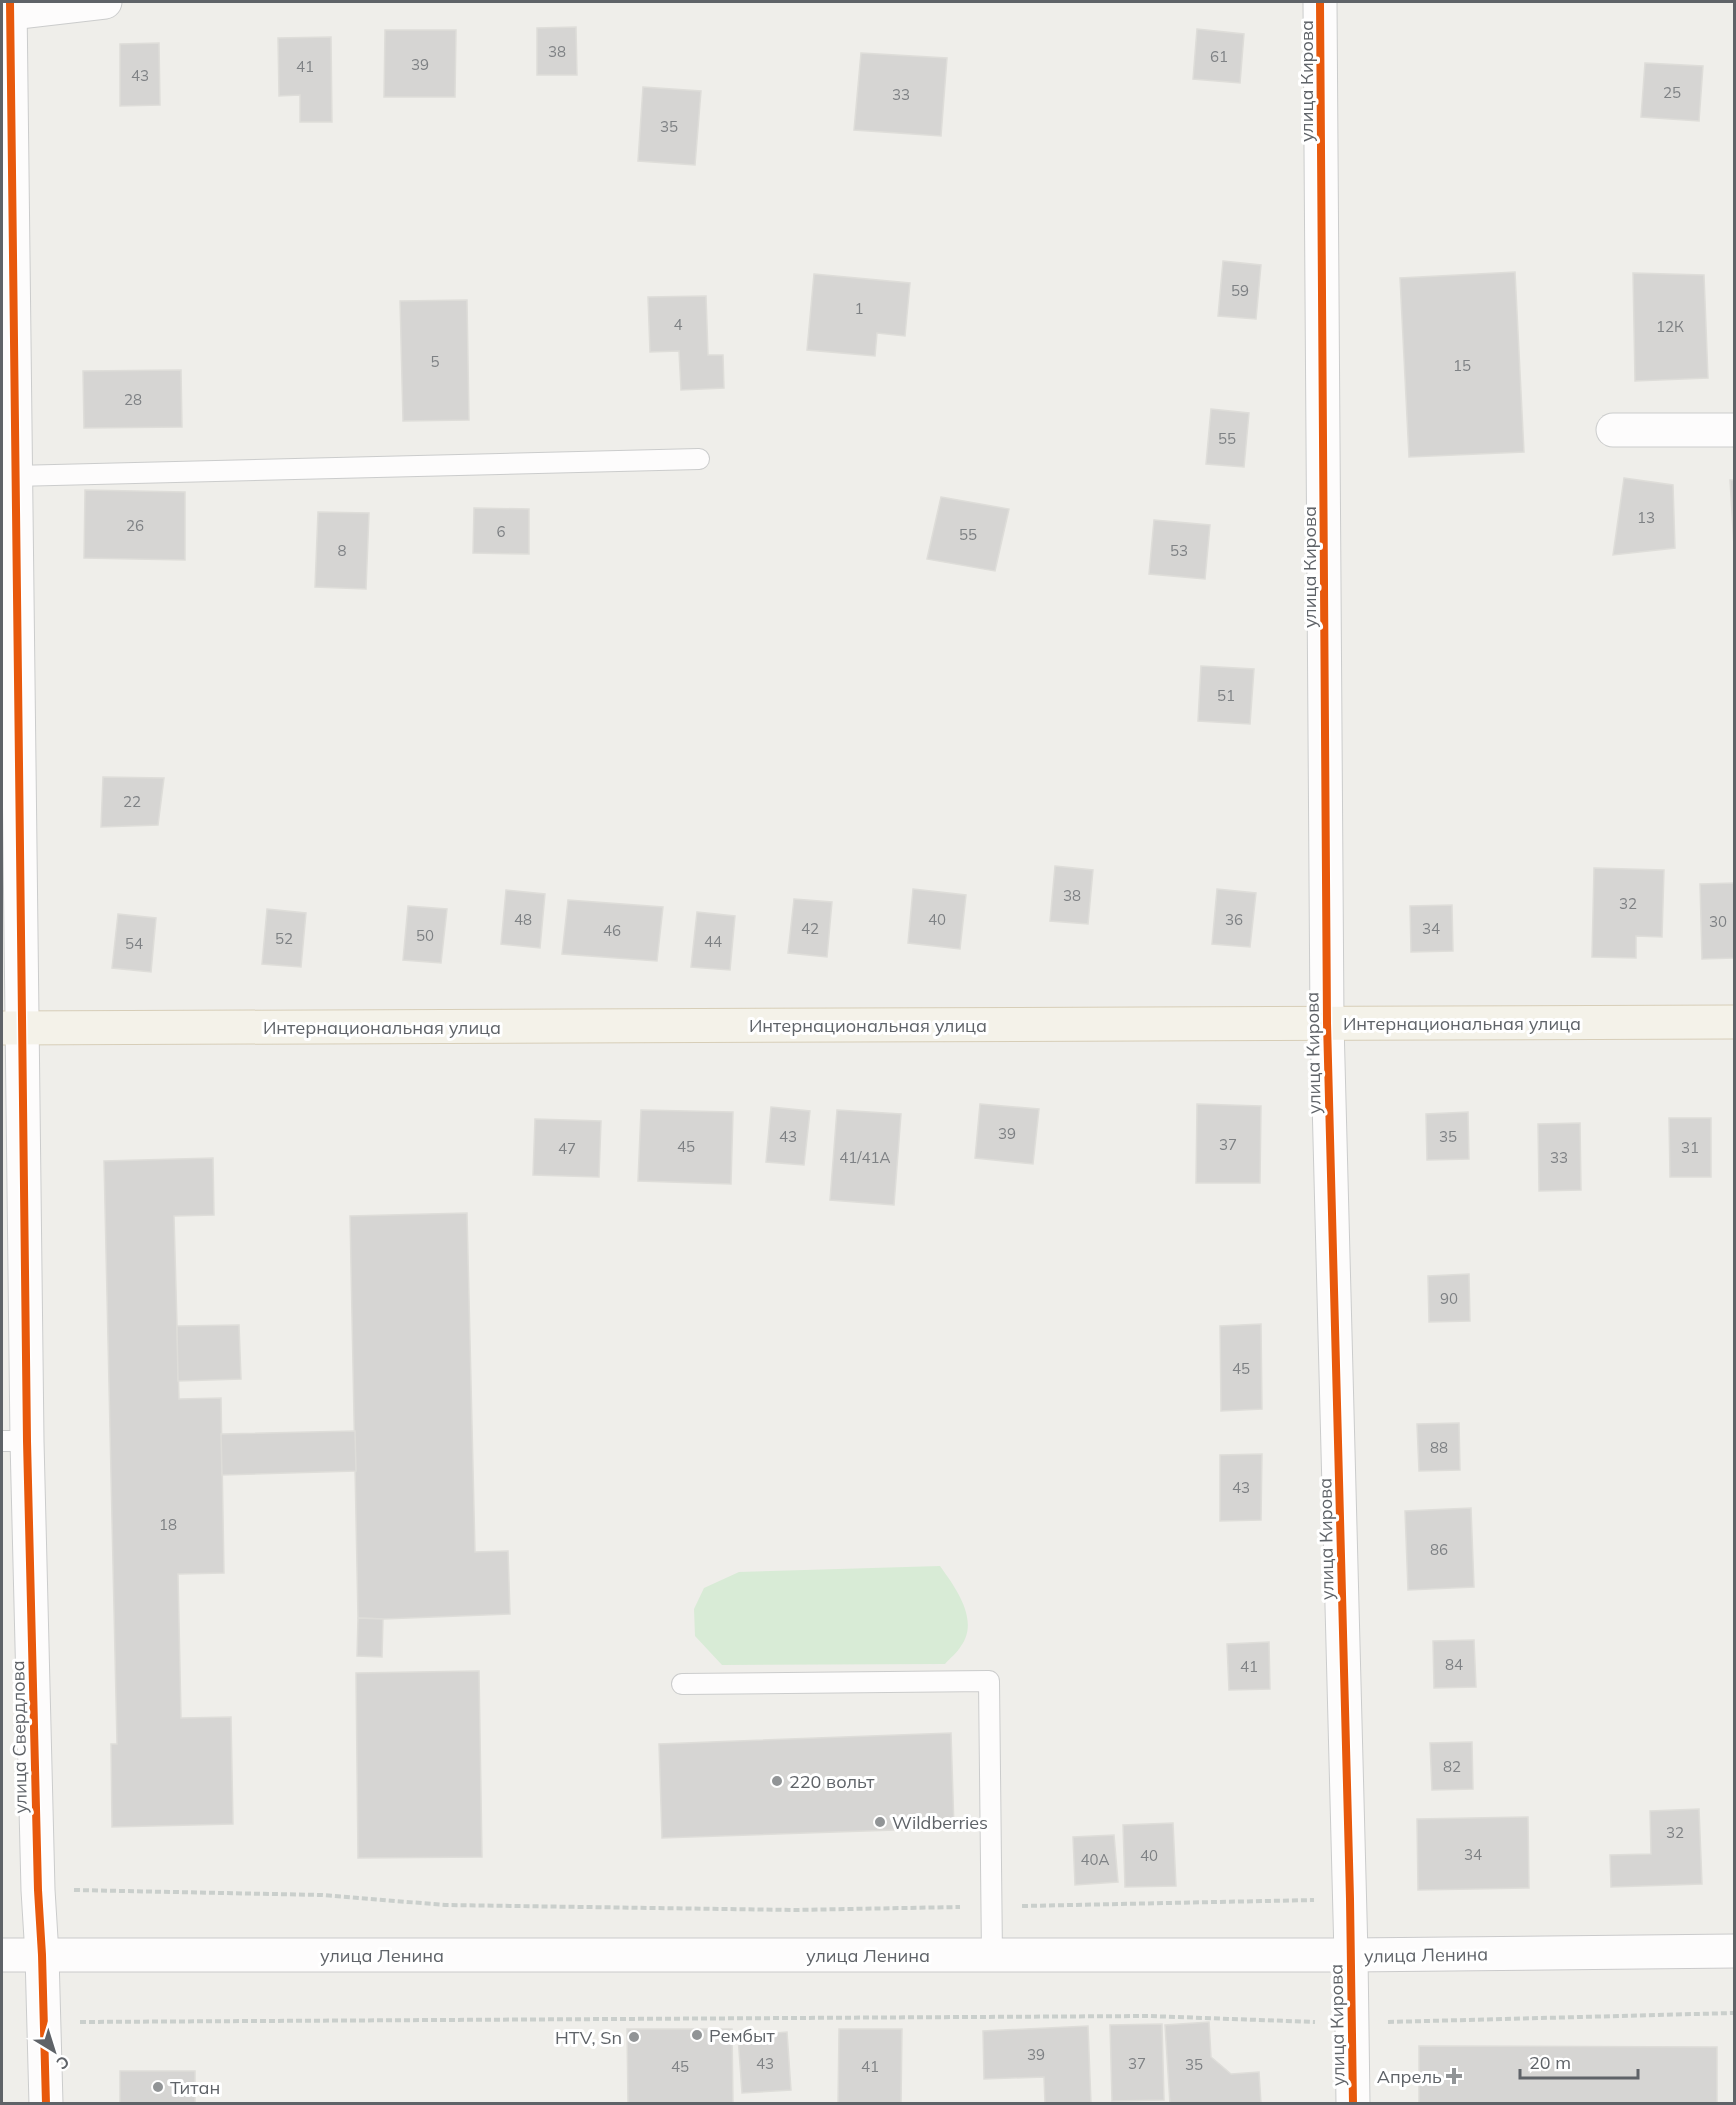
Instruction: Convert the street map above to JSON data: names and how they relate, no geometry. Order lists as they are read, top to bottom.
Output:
{
  "streets": {
    "main road": ["Интернациональная улица"],
    "street": ["улица Кирова", "улица Свердлова", "улица Ленина"]
  },
  "crossings": [
    ["улица Кирова", "Интернациональная улица"],
    ["улица Кирова", "улица Ленина"],
    ["Интернациональная улица", "улица Свердлова"],
    ["улица Свердлова", "улица Ленина"]
  ],
  "places": {
    "other": [
      "220 вольт",
      "Wildberries",
      "Рембыт",
      "HTV, Sn",
      "Титан"
    ],
    "health": ["Апрель"]
  },
  "house_numbers": [
    "38",
    "61",
    "39",
    "41",
    "43",
    "25",
    "33",
    "35",
    "59",
    "1",
    "4",
    "12К",
    "5",
    "15",
    "28",
    "55",
    "13",
    "26",
    "6",
    "55",
    "8",
    "53",
    "51",
    "22",
    "38",
    "32",
    "48",
    "40",
    "36",
    "30",
    "42",
    "34",
    "46",
    "50",
    "52",
    "44",
    "54",
    "39",
    "43",
    "35",
    "37",
    "45",
    "31",
    "47",
    "41/41А",
    "33",
    "90",
    "45",
    "88",
    "43",
    "18",
    "86",
    "84",
    "41",
    "82",
    "32",
    "34",
    "40",
    "40А",
    "39",
    "43",
    "37",
    "35",
    "45",
    "41"
  ],
  "scale_bar": "20 m",
  "north": "bottom right"
}
